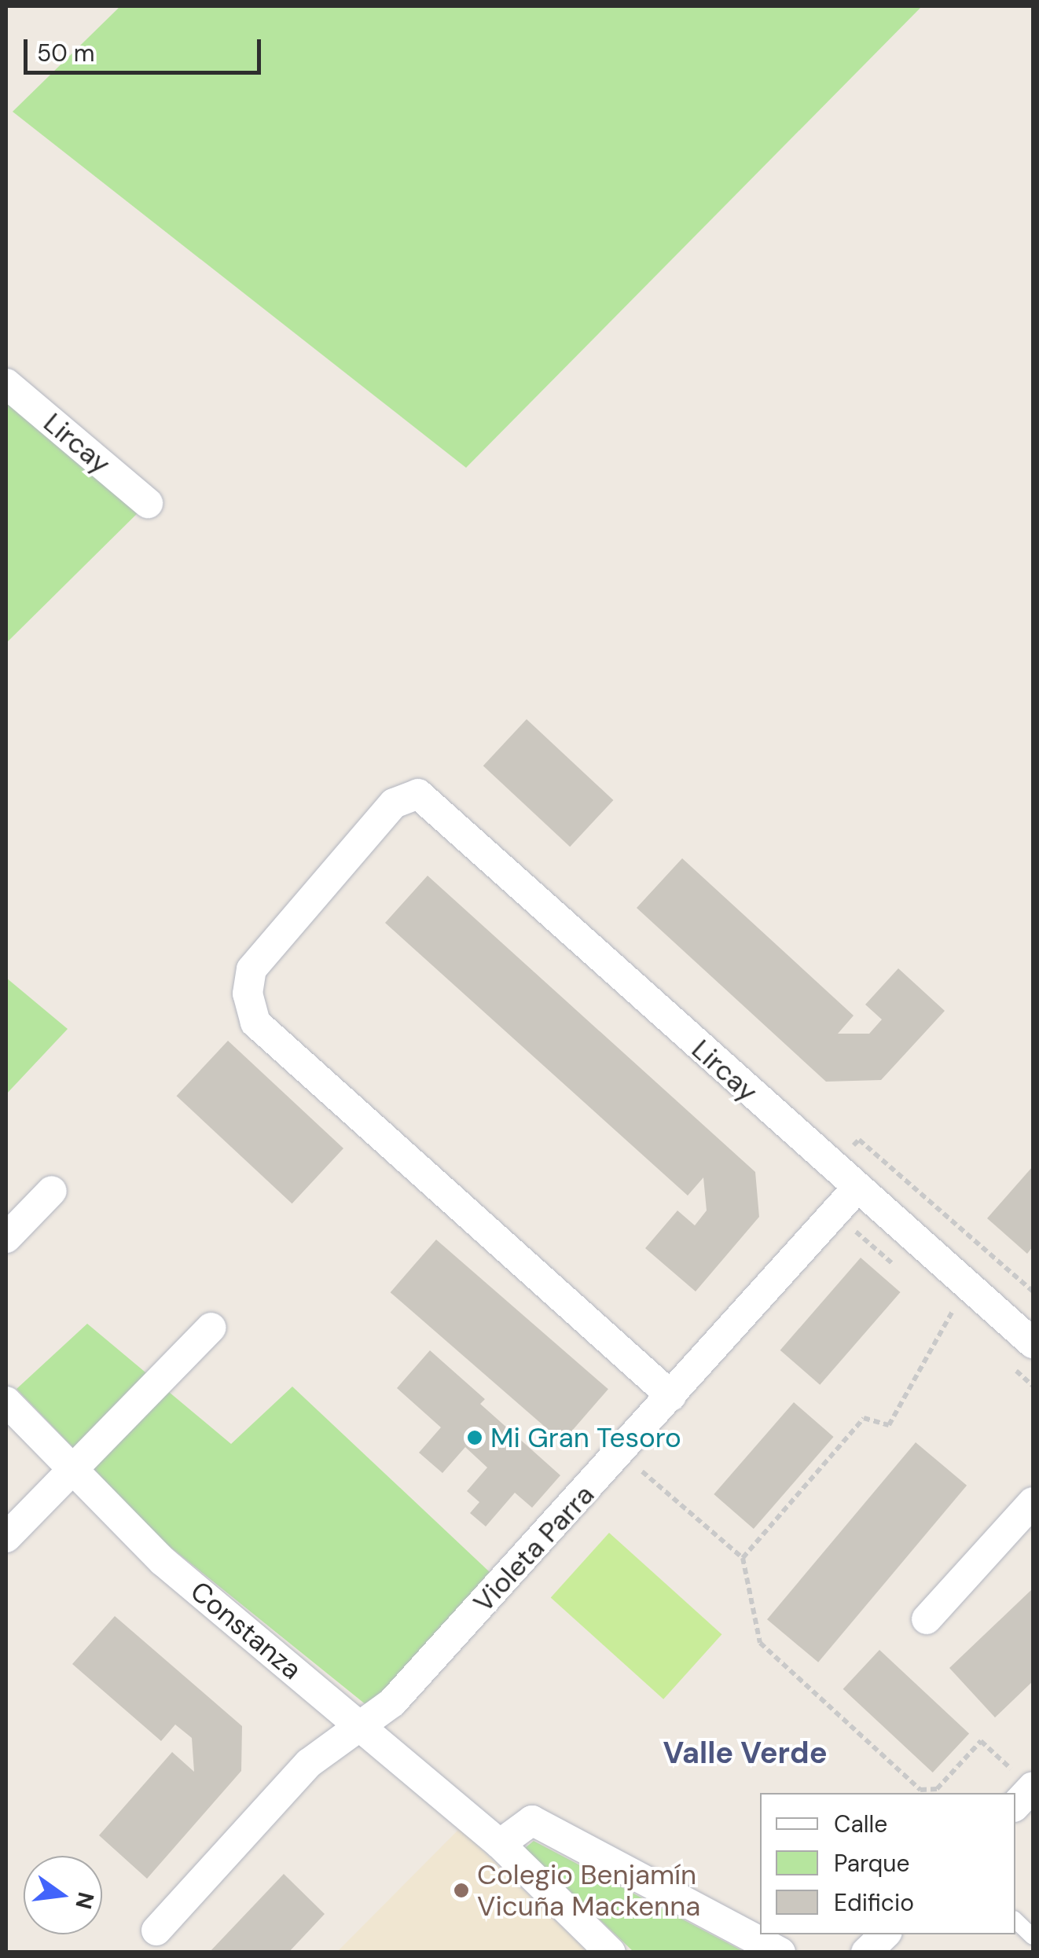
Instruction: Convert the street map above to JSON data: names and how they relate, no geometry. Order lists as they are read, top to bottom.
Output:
{
  "streets": {
    "street": ["Lircay", "Violeta Parra", "Constanza"]
  },
  "crossings": [
    ["Lircay", "Violeta Parra"],
    ["Violeta Parra", "Constanza"]
  ],
  "districts": ["Valle Verde"],
  "places": ["Mi Gran Tesoro", "Colegio Benjamín Vicuña Mackenna"],
  "legend": ["Calle", "Parque", "Edificio"],
  "scale_bar": "50 m",
  "north": "right"
}
